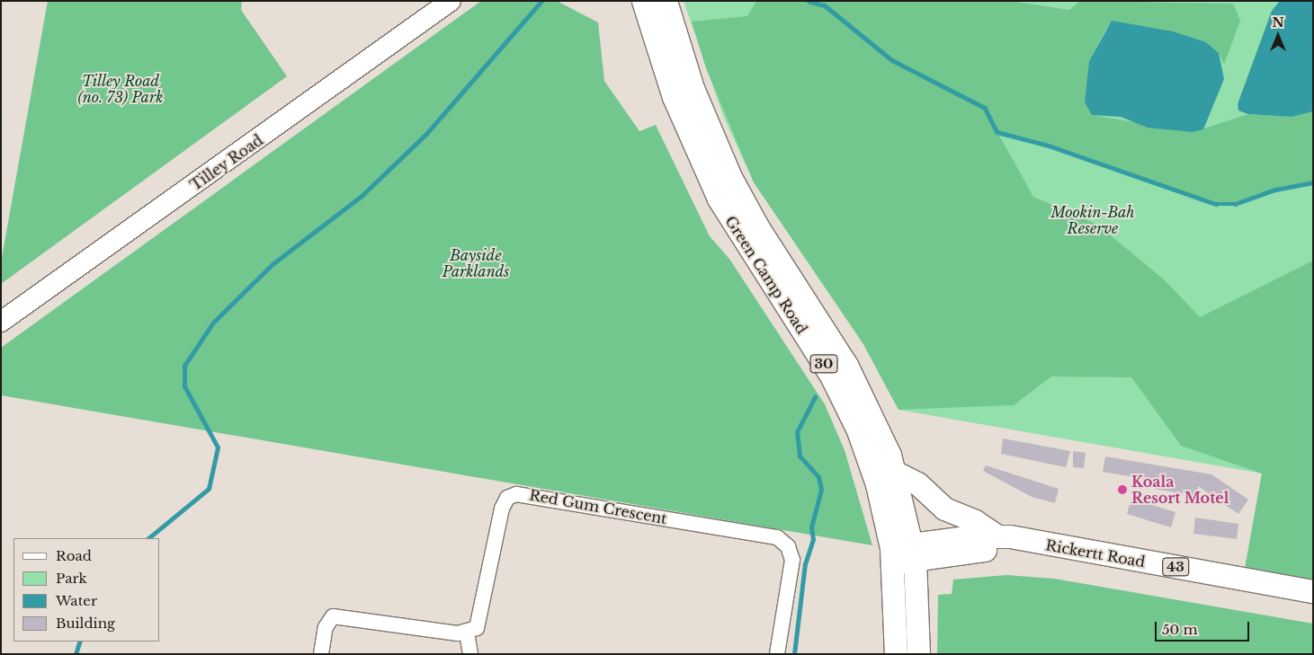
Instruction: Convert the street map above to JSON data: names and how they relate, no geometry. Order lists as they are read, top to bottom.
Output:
{
  "streets": {
    "main road": [
      "Tilley Road",
      "Green Camp Road",
      "30",
      "Rickertt Road",
      "43"
    ],
    "street": ["Red Gum Crescent"]
  },
  "crossings": [
    ["Green Camp Road", "Rickertt Road"],
    ["Green Camp Road", "43"],
    ["Rickertt Road", "43"]
  ],
  "parks": ["Tilley Road (no. 73) Park", "Mookin-Bah Reserve", "Bayside Parklands"],
  "places": ["Koala Resort Motel"],
  "legend": [
    "Road",
    "Park",
    "Water",
    "Building"
  ],
  "scale_bar": "50 m",
  "north": "top"
}
